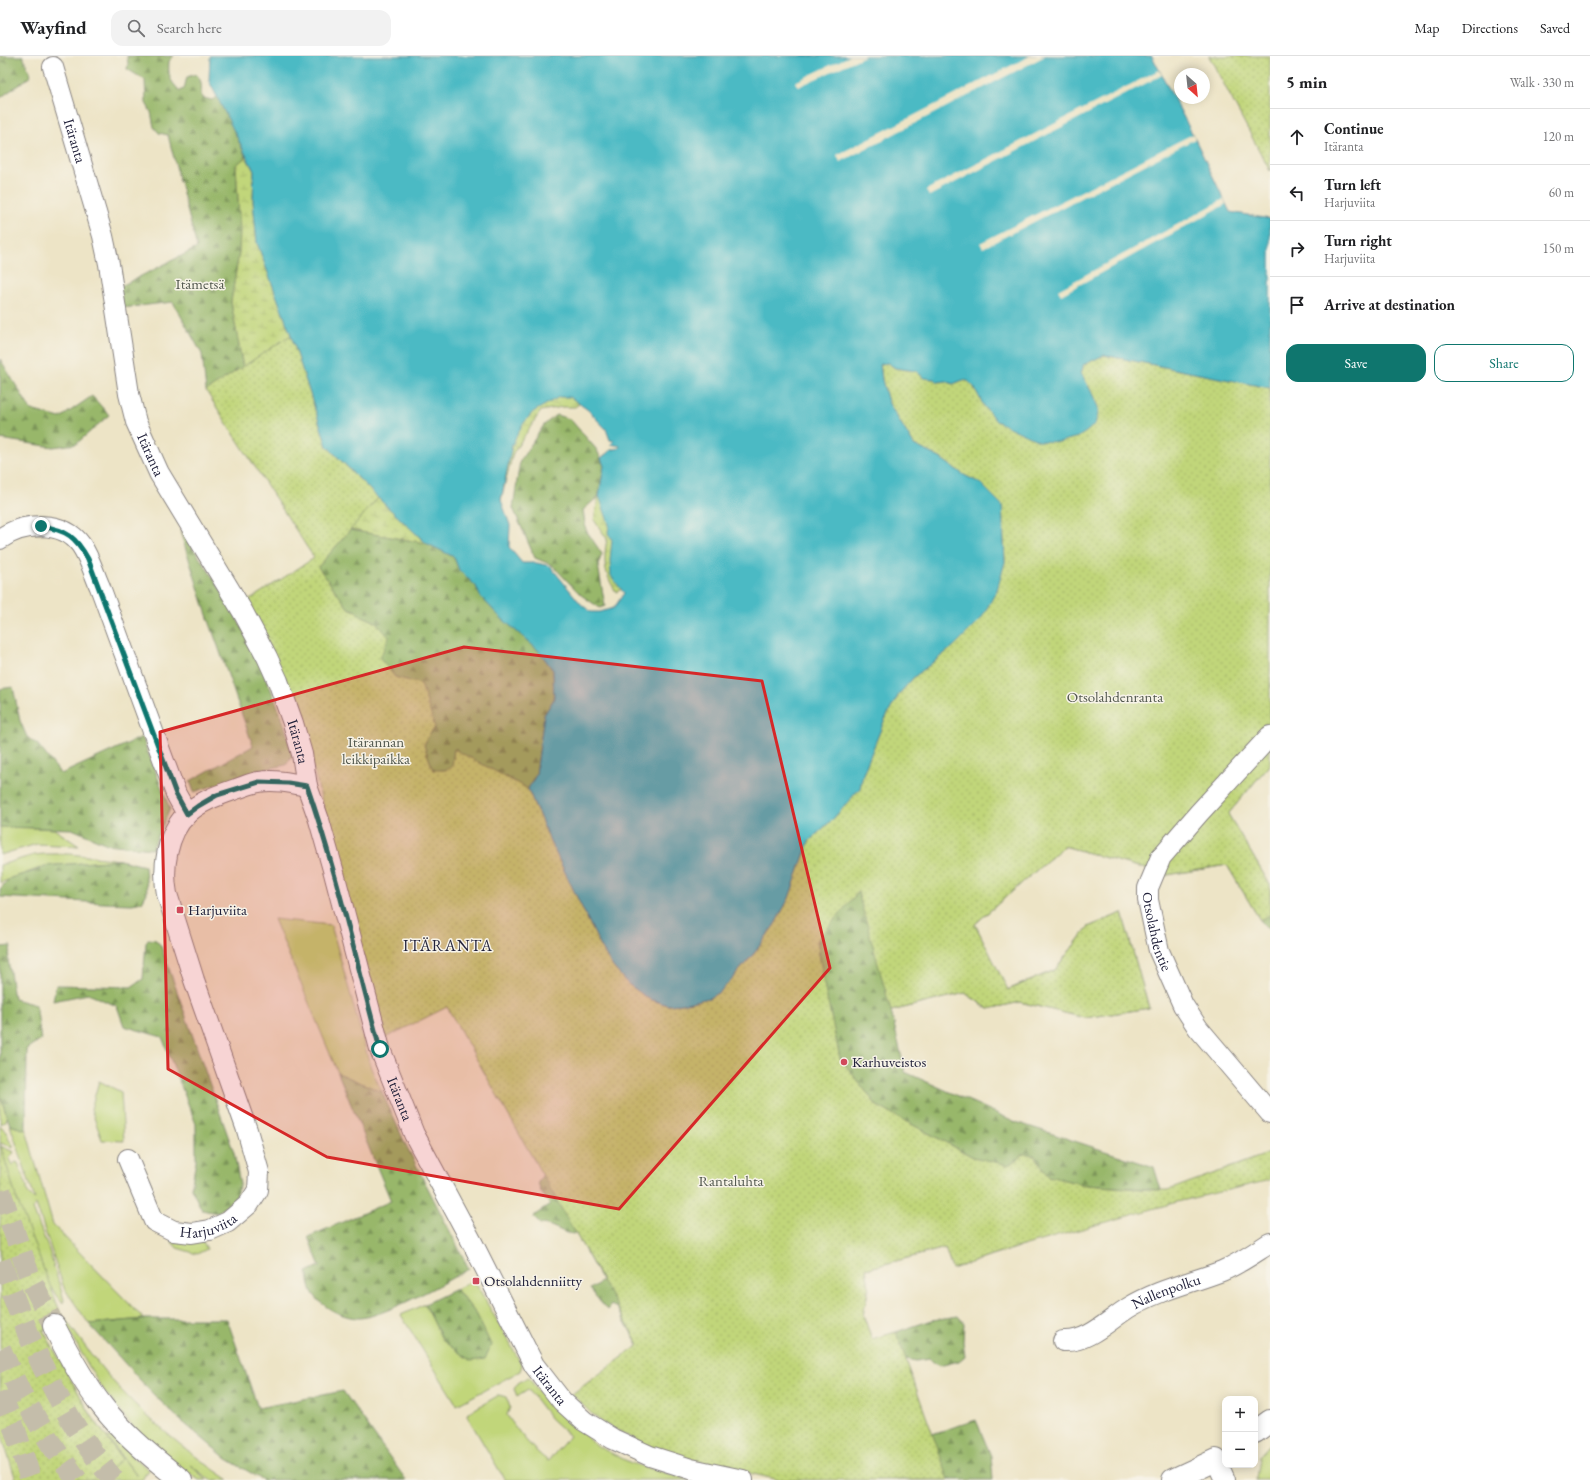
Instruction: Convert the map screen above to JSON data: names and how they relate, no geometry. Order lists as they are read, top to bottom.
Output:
{
  "streets": {
    "street": [
      "Itäranta",
      "Otsolahdentie",
      "Harjuviita",
      "Nallenpolku"
    ]
  },
  "crossings": [
    ["Itäranta", "Harjuviita"]
  ],
  "districts": ["ITÄRANTA"],
  "parks": [
    "Itämetsä",
    "Otsolahdenranta",
    "Itärannan leikkipaikka",
    "Rantaluhta"
  ],
  "places": {
    "transit": ["Harjuviita", "Otsolahdenniitty"],
    "other": ["Karhuveistos"]
  },
  "north": "bottom right",
  "page": {
    "header": "Wayfind",
    "search": "Search here",
    "nav": ["Map", "Directions", "Saved"],
    "heading": ["5 min", "Walk · 330 m"],
    "list": [
      ["Continue", "Itäranta", "120 m"],
      ["Turn left", "Harjuviita", "60 m"],
      ["Turn right", "Harjuviita", "150 m"],
      "Arrive at destination"
    ],
    "buttons": ["Save", "Share"],
    "map_buttons": ["+", "−"]
  }
}
